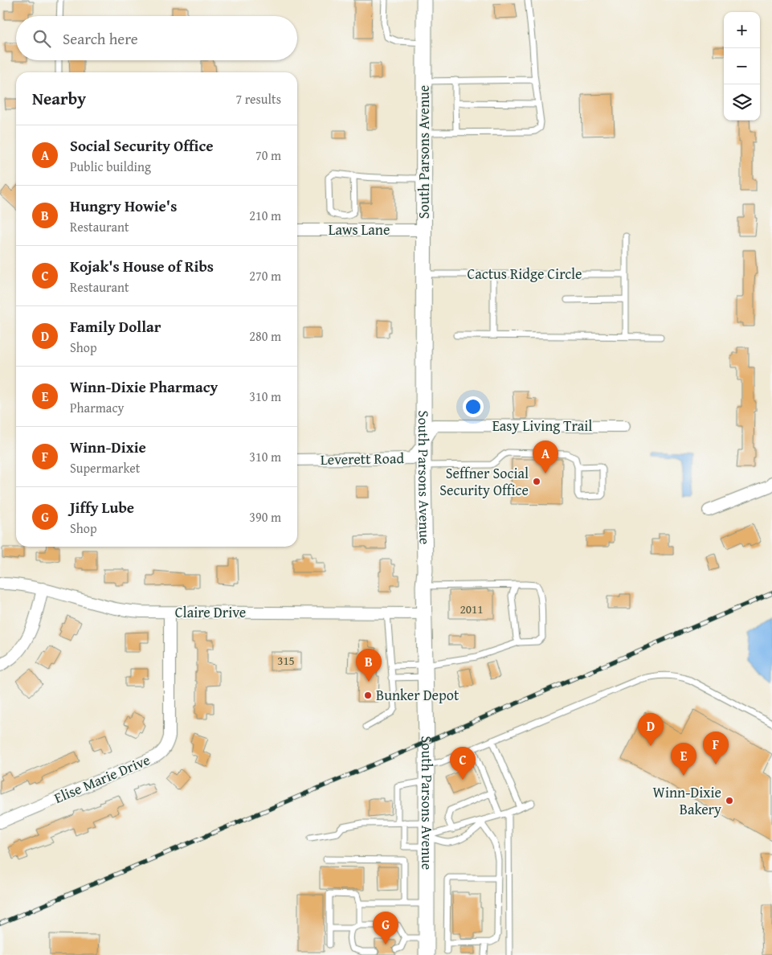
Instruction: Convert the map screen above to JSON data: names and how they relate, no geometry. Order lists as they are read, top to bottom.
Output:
{
  "streets": {
    "main road": ["South Parsons Avenue"],
    "street": [
      "Laws Lane",
      "Easy Living Trail",
      "Leverett Road",
      "Claire Drive",
      "Elise Marie Drive"
    ],
    "lane": ["Cactus Ridge Circle"]
  },
  "crossings": [
    ["South Parsons Avenue", "Laws Lane"],
    ["South Parsons Avenue", "Cactus Ridge Circle"],
    ["South Parsons Avenue", "Easy Living Trail"],
    ["South Parsons Avenue", "Leverett Road"],
    ["South Parsons Avenue", "Claire Drive"],
    ["Easy Living Trail", "Leverett Road"],
    ["Claire Drive", "Elise Marie Drive"]
  ],
  "places": ["Seffner Social Security Office", "Bunker Depot", "Winn-Dixie Bakery"],
  "house_numbers": ["2011", "315"],
  "page": {
    "map_buttons": ["+", "−"],
    "search": "Search here",
    "heading": ["Nearby", "7 results"],
    "list": [
      {
        "mark": "A",
        "name": "Social Security Office",
        "note": "Public building",
        "value": "70 m"
      },
      {
        "mark": "B",
        "name": "Hungry Howie's",
        "note": "Restaurant",
        "value": "210 m"
      },
      {
        "mark": "C",
        "name": "Kojak's House of Ribs",
        "note": "Restaurant",
        "value": "270 m"
      },
      {
        "mark": "D",
        "name": "Family Dollar",
        "note": "Shop",
        "value": "280 m"
      },
      {
        "mark": "E",
        "name": "Winn-Dixie Pharmacy",
        "note": "Pharmacy",
        "value": "310 m"
      },
      {
        "mark": "F",
        "name": "Winn-Dixie",
        "note": "Supermarket",
        "value": "310 m"
      },
      {
        "mark": "G",
        "name": "Jiffy Lube",
        "note": "Shop",
        "value": "390 m"
      }
    ],
    "pins": [
      "A",
      "B",
      "D",
      "F",
      "E",
      "C",
      "G"
    ]
  }
}
